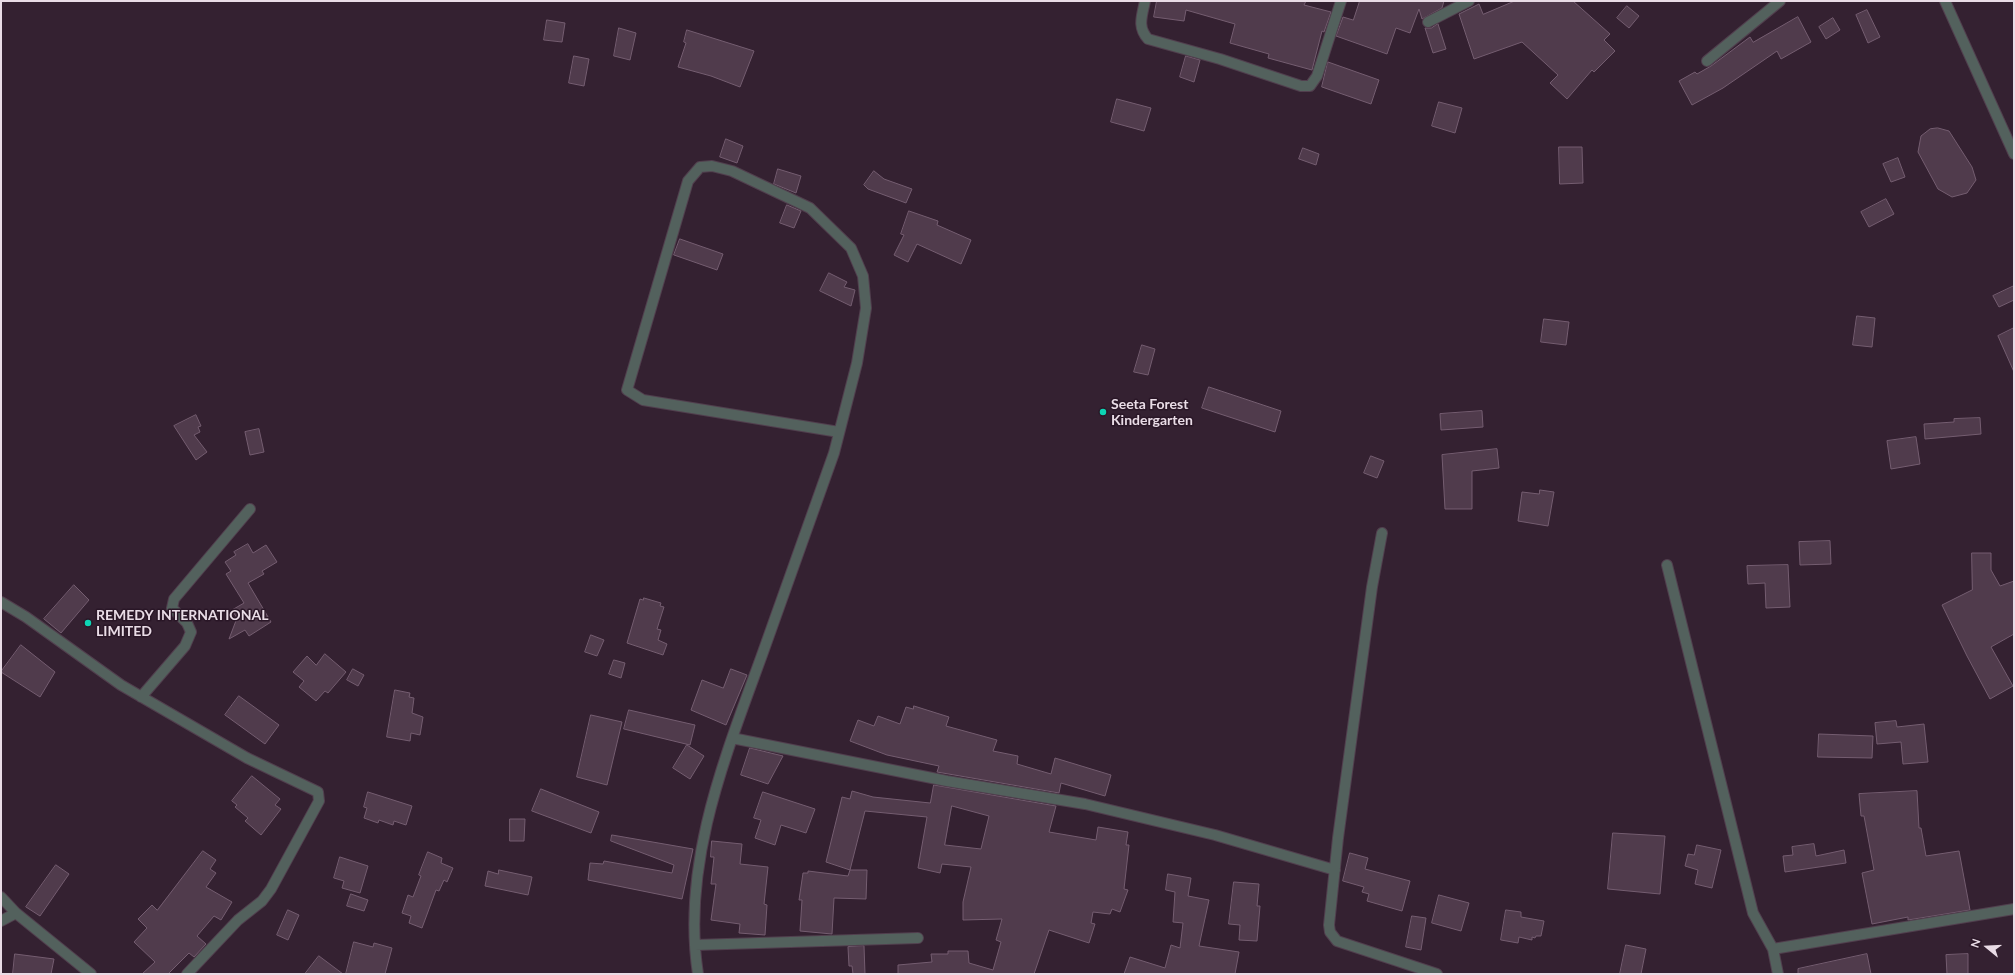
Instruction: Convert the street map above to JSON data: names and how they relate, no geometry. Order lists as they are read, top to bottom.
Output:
{
  "places": ["Seeta Forest Kindergarten", "REMEDY INTERNATIONAL LIMITED"],
  "north": "left"
}
